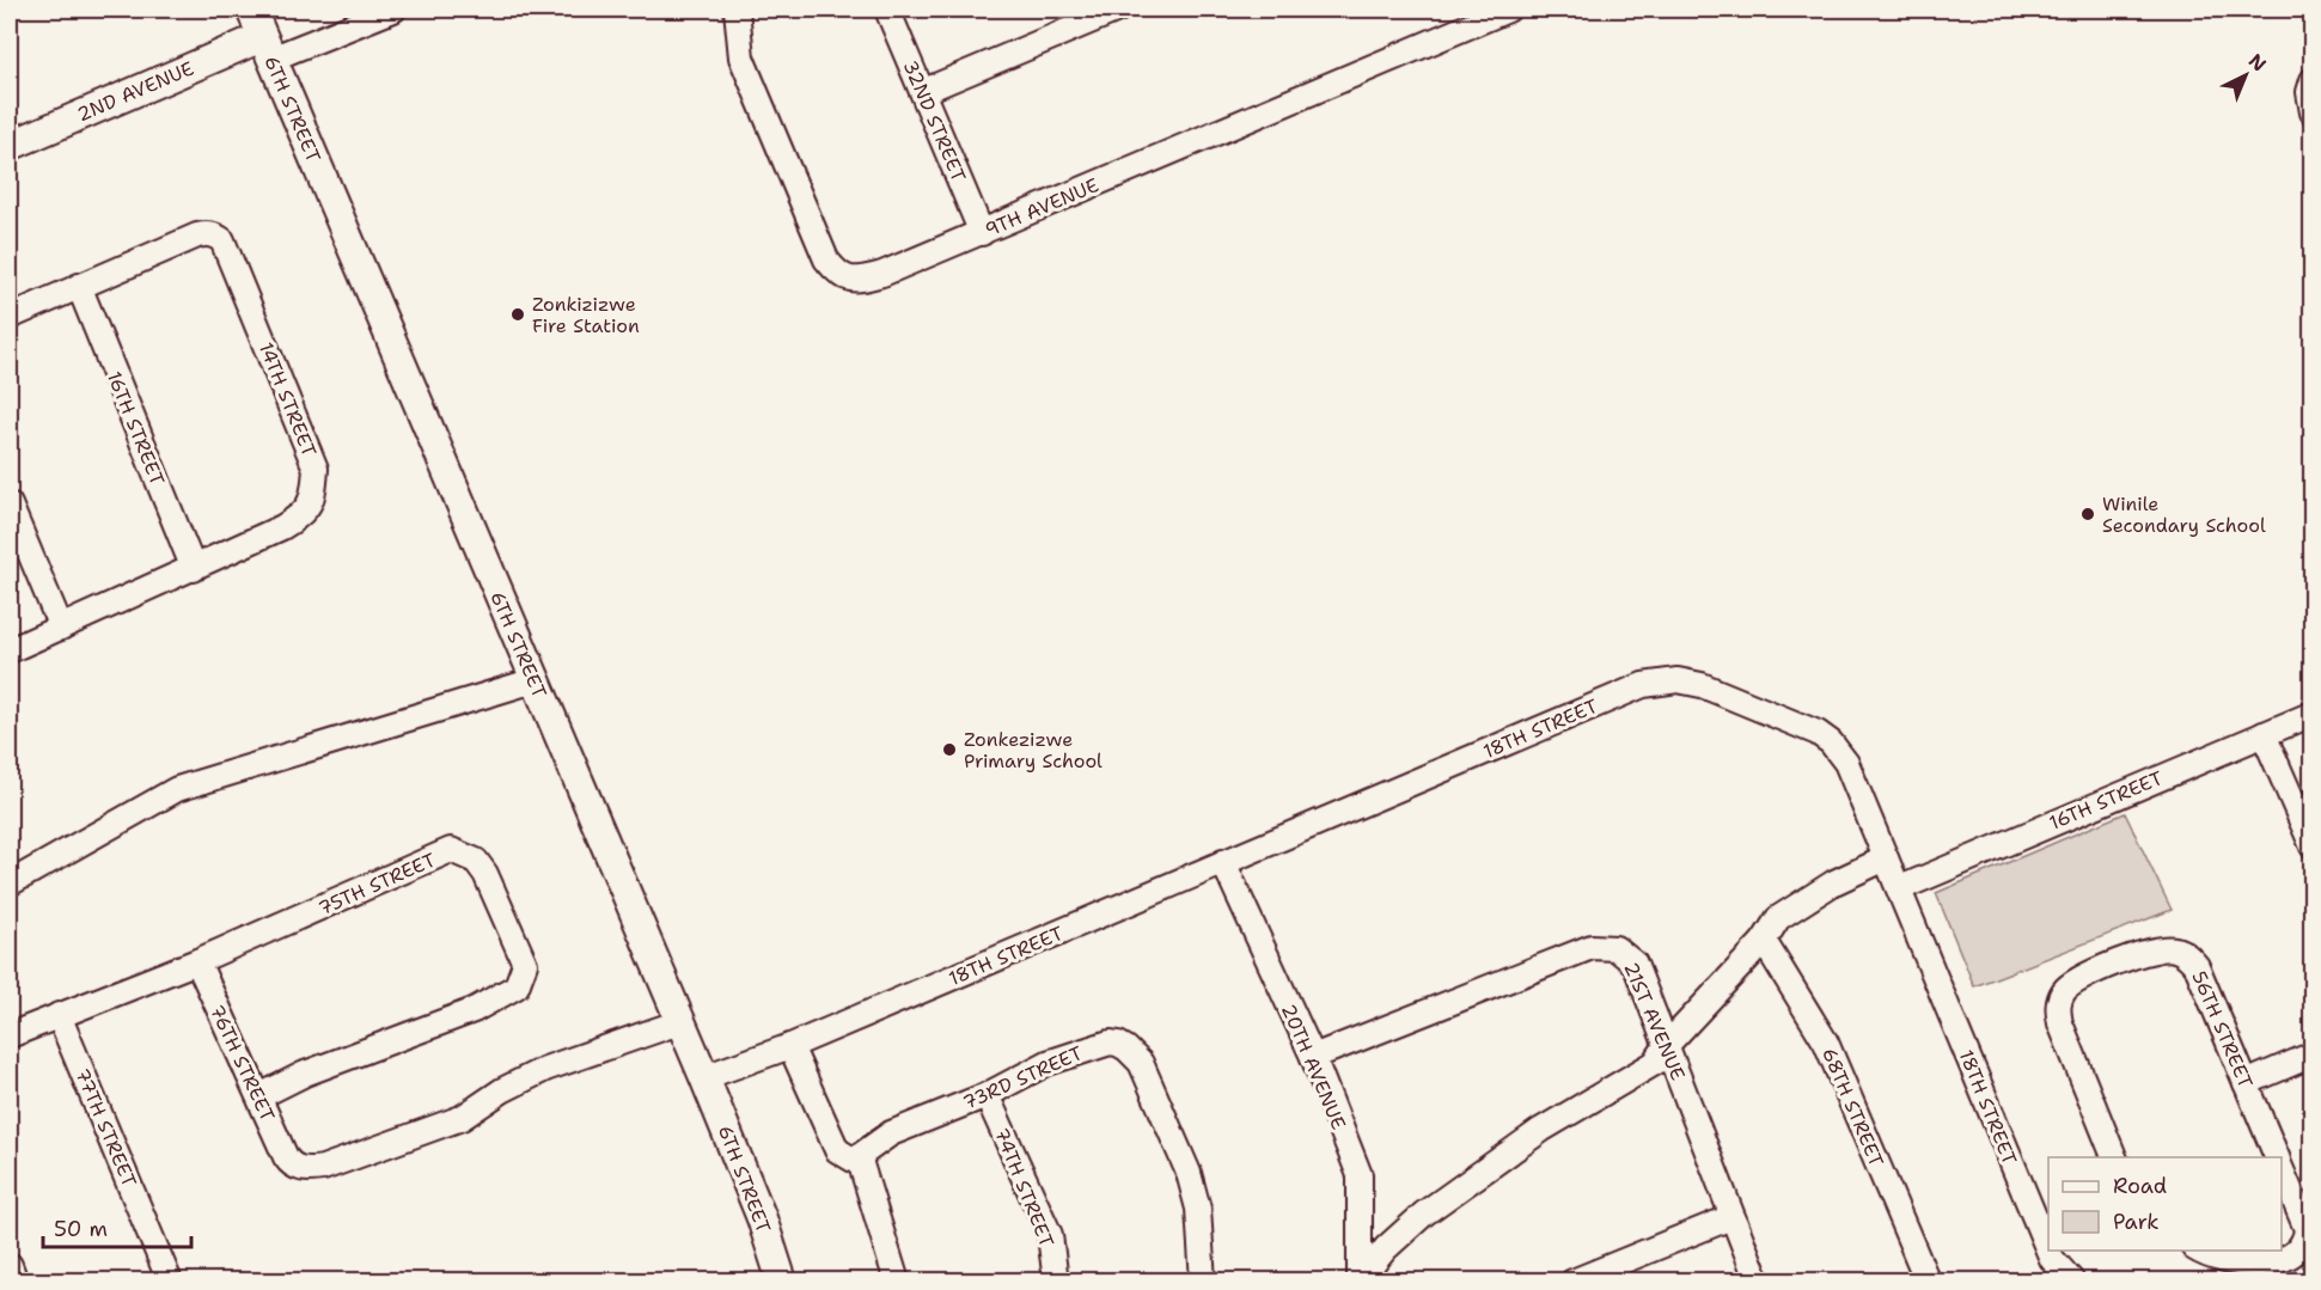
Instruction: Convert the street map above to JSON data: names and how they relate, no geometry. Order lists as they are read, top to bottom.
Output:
{
  "streets": {
    "street": [
      "2ND AVENUE",
      "6TH STREET",
      "32ND STREET",
      "9TH AVENUE",
      "14TH STREET",
      "16TH STREET",
      "18TH STREET",
      "75TH STREET",
      "21ST AVENUE",
      "56TH STREET",
      "76TH STREET",
      "20TH AVENUE",
      "73RD STREET",
      "68TH STREET",
      "77TH STREET",
      "74TH STREET"
    ]
  },
  "crossings": [
    ["2ND AVENUE", "6TH STREET"],
    ["6TH STREET", "18TH STREET"],
    ["6TH STREET", "76TH STREET"],
    ["32ND STREET", "9TH AVENUE"],
    ["14TH STREET", "16TH STREET"],
    ["16TH STREET", "18TH STREET"],
    ["18TH STREET", "20TH AVENUE"],
    ["75TH STREET", "76TH STREET"],
    ["75TH STREET", "77TH STREET"],
    ["21ST AVENUE", "20TH AVENUE"],
    ["73RD STREET", "74TH STREET"]
  ],
  "places": ["Zonkizizwe Fire Station", "Winile Secondary School", "Zonkezizwe Primary School"],
  "legend": ["Road", "Park"],
  "scale_bar": "50 m",
  "north": "top right"
}
